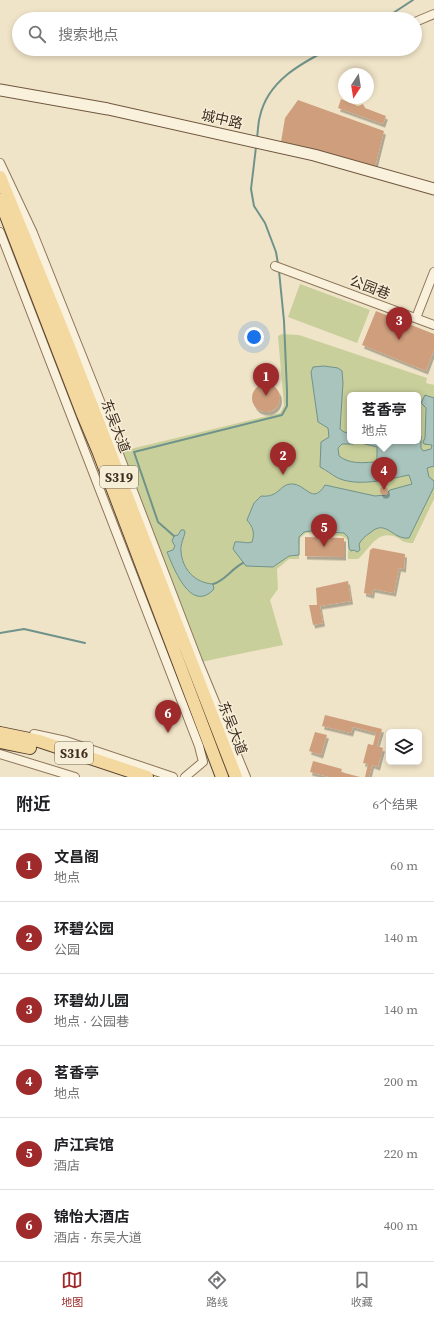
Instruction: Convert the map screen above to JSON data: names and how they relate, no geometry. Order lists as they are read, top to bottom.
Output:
{
  "streets": {
    "main road": ["东吴大道", "S319", "S316"],
    "street": ["城中路", "公园巷"]
  },
  "north": "bottom",
  "page": {
    "search": "搜索地点",
    "pins": [
      "3",
      "1",
      "2",
      "4",
      "5",
      "6"
    ],
    "popup": ["茗香亭", "地点"],
    "heading": ["附近", "6个结果"],
    "list": [
      {
        "mark": "1",
        "name": "文昌阁",
        "note": "地点",
        "value": "60 m"
      },
      {
        "mark": "2",
        "name": "环碧公园",
        "note": "公园",
        "value": "140 m"
      },
      {
        "mark": "3",
        "name": "环碧幼儿园",
        "note": "地点 · 公园巷",
        "value": "140 m"
      },
      {
        "mark": "4",
        "name": "茗香亭",
        "note": "地点",
        "value": "200 m"
      },
      {
        "mark": "5",
        "name": "庐江宾馆",
        "note": "酒店",
        "value": "220 m"
      },
      {
        "mark": "6",
        "name": "锦怡大酒店",
        "note": "酒店 · 东吴大道",
        "value": "400 m"
      }
    ],
    "nav": ["地图", "路线", "收藏"]
  }
}
